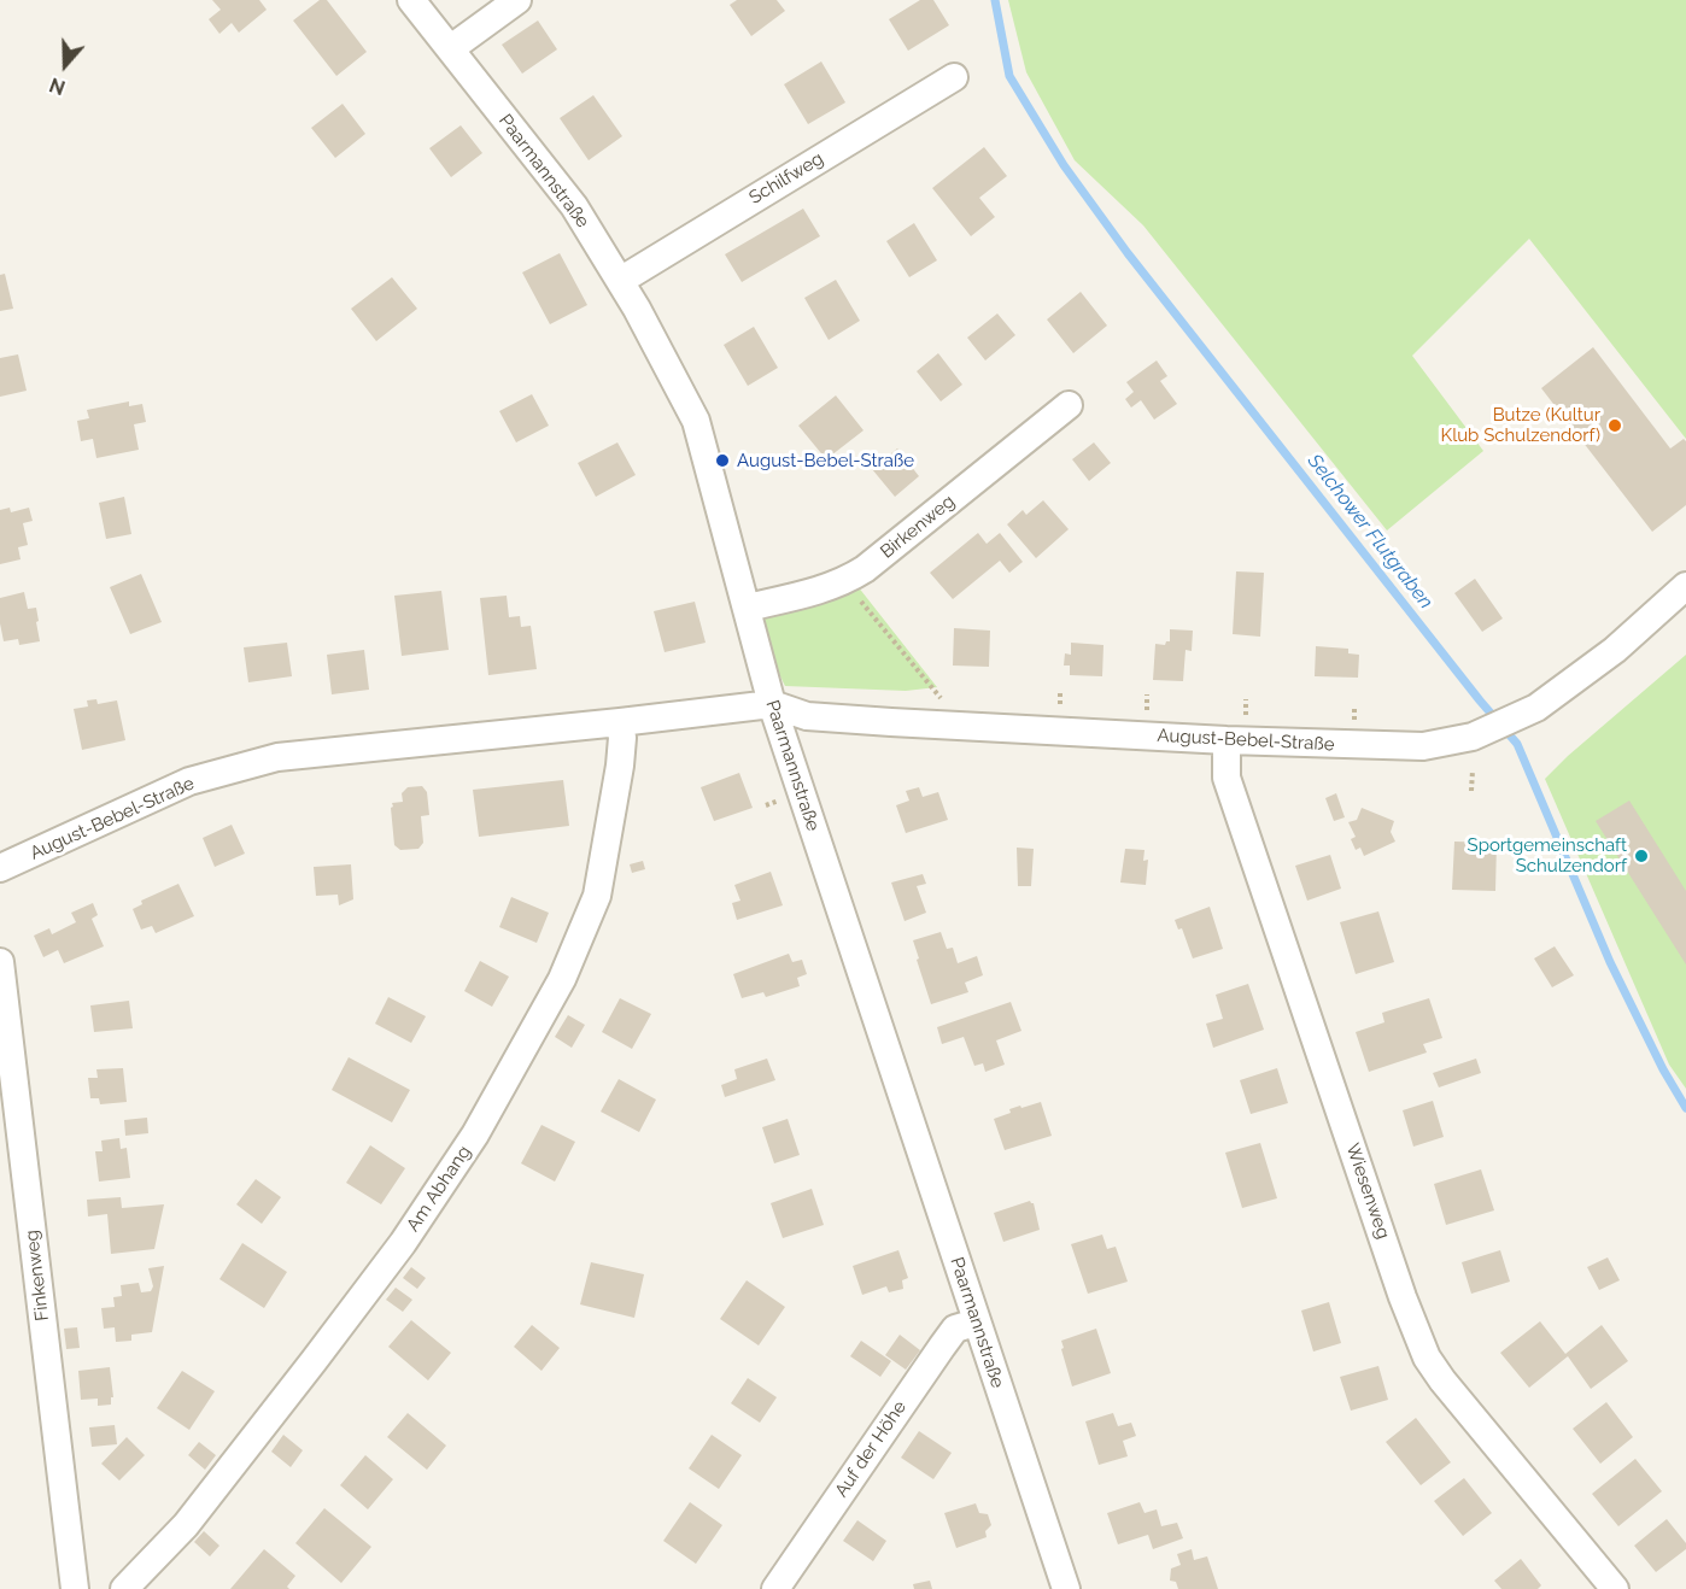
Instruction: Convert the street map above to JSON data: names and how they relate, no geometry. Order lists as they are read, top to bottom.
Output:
{
  "streets": {
    "street": [
      "Paarmannstraße",
      "Schilfweg",
      "Birkenweg",
      "August-Bebel-Straße",
      "Am Abhang",
      "Wiesenweg",
      "Finkenweg",
      "Auf der Höhe"
    ]
  },
  "crossings": [
    ["Paarmannstraße", "Schilfweg"],
    ["Paarmannstraße", "Birkenweg"],
    ["Paarmannstraße", "August-Bebel-Straße"],
    ["Paarmannstraße", "Auf der Höhe"],
    ["August-Bebel-Straße", "Am Abhang"],
    ["August-Bebel-Straße", "Wiesenweg"]
  ],
  "water": ["Selchower Flutgraben"],
  "places": ["Butze (Kultur Klub Schulzendorf)", "August-Bebel-Straße", "Sportgemeinschaft Schulzendorf"],
  "north": "bottom"
}
